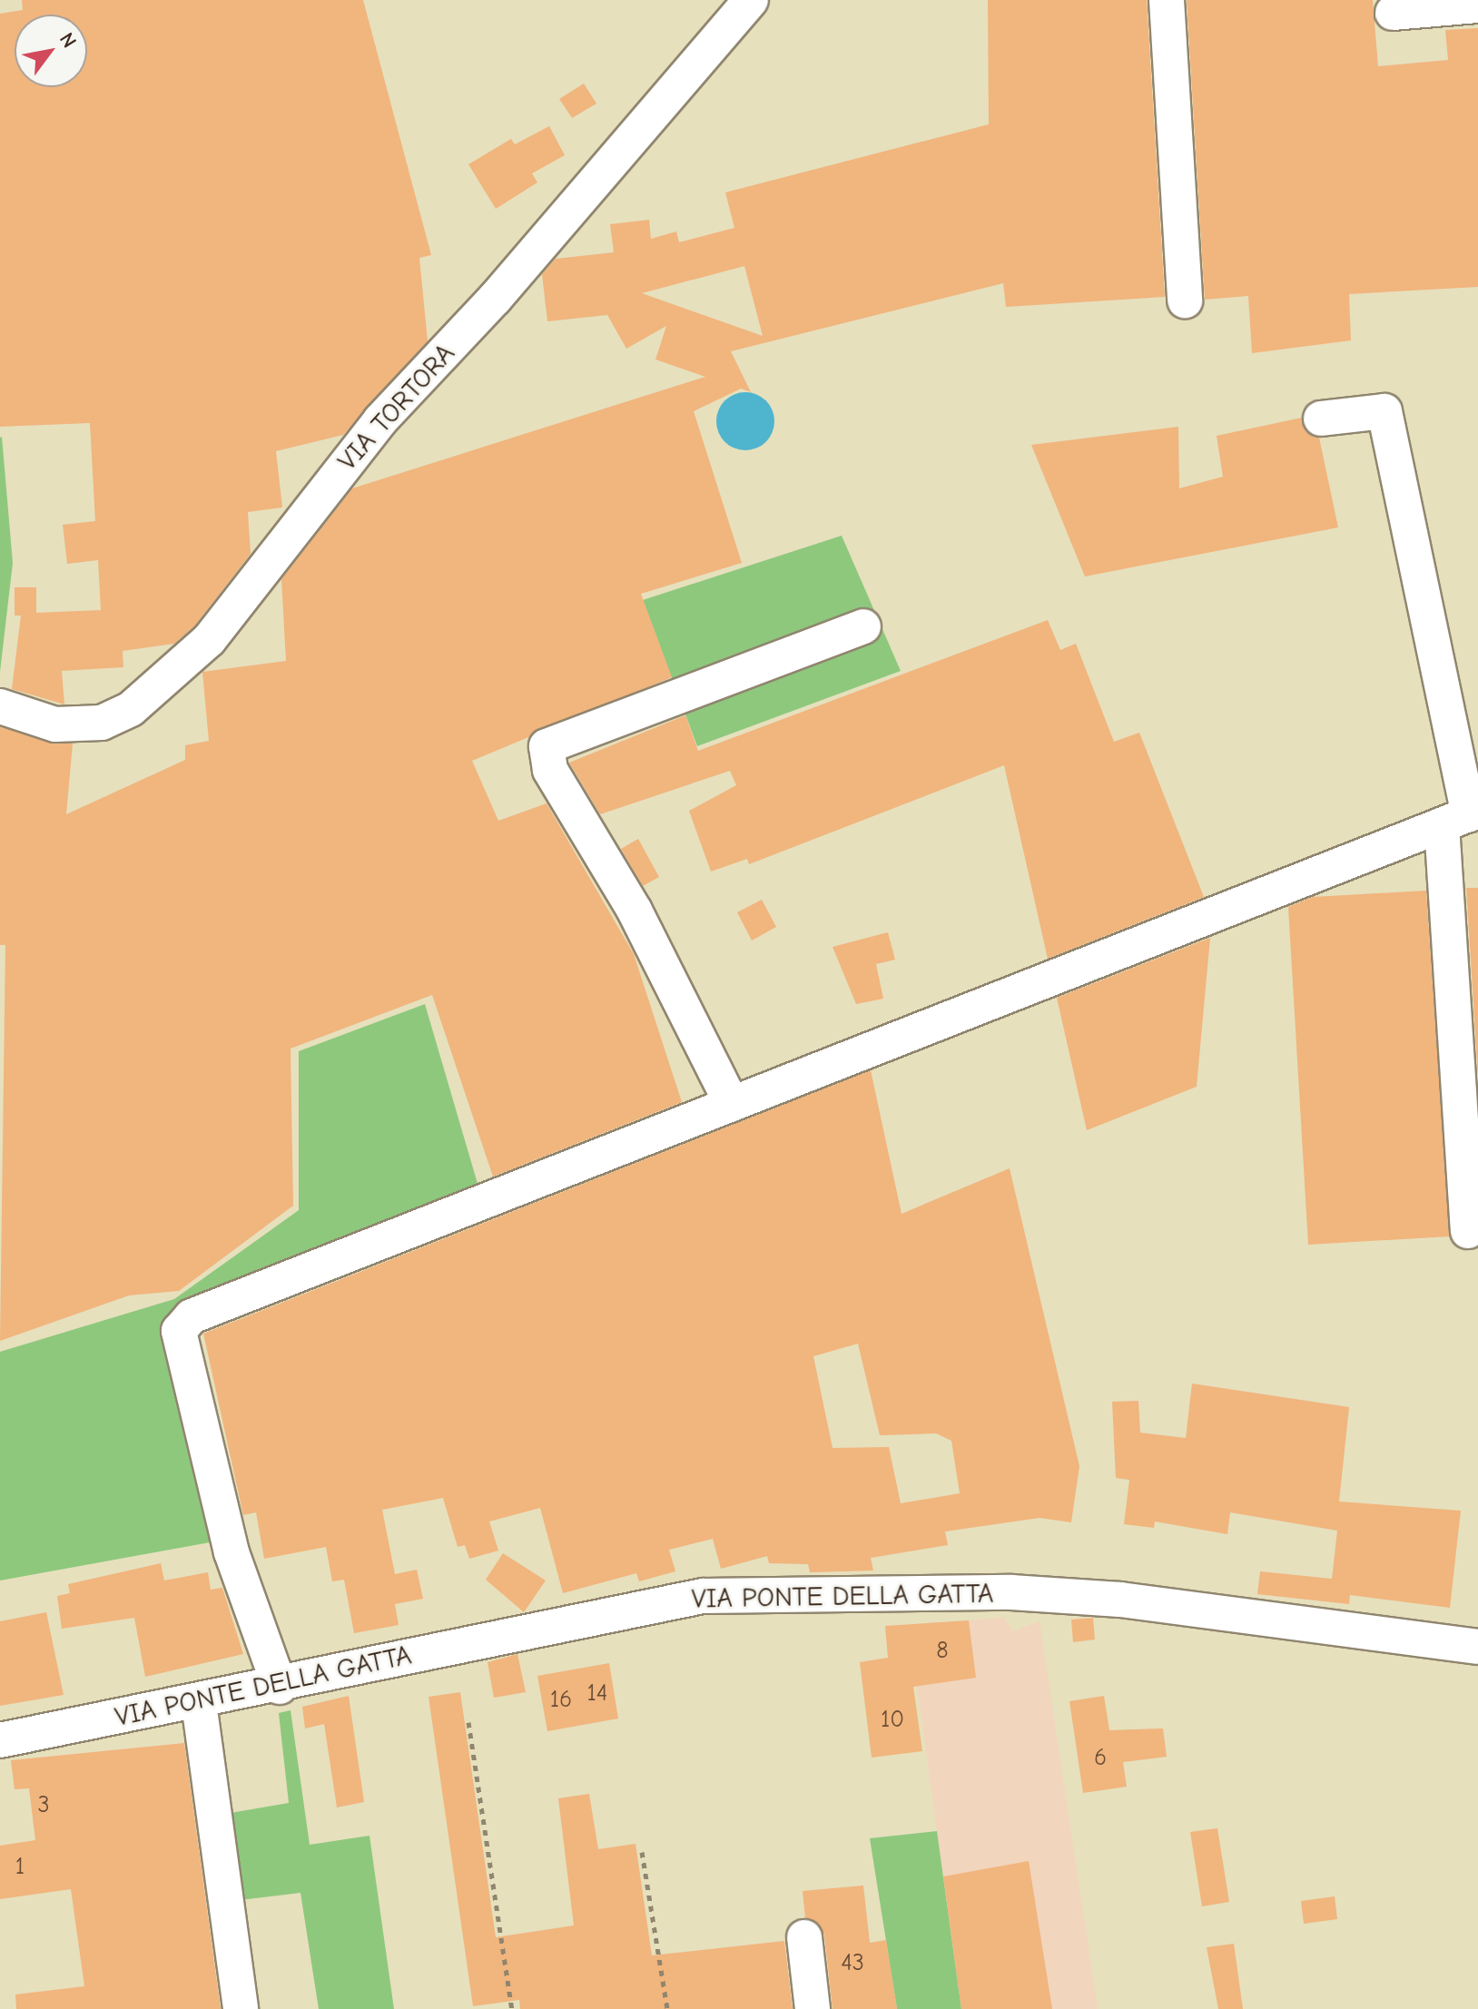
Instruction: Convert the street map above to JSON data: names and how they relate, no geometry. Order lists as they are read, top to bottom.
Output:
{
  "streets": {
    "street": ["VIA TORTORA", "VIA PONTE DELLA GATTA"]
  },
  "house_numbers": [
    "8",
    "14",
    "16",
    "10",
    "6",
    "3",
    "1",
    "43"
  ],
  "north": "top right"
}
